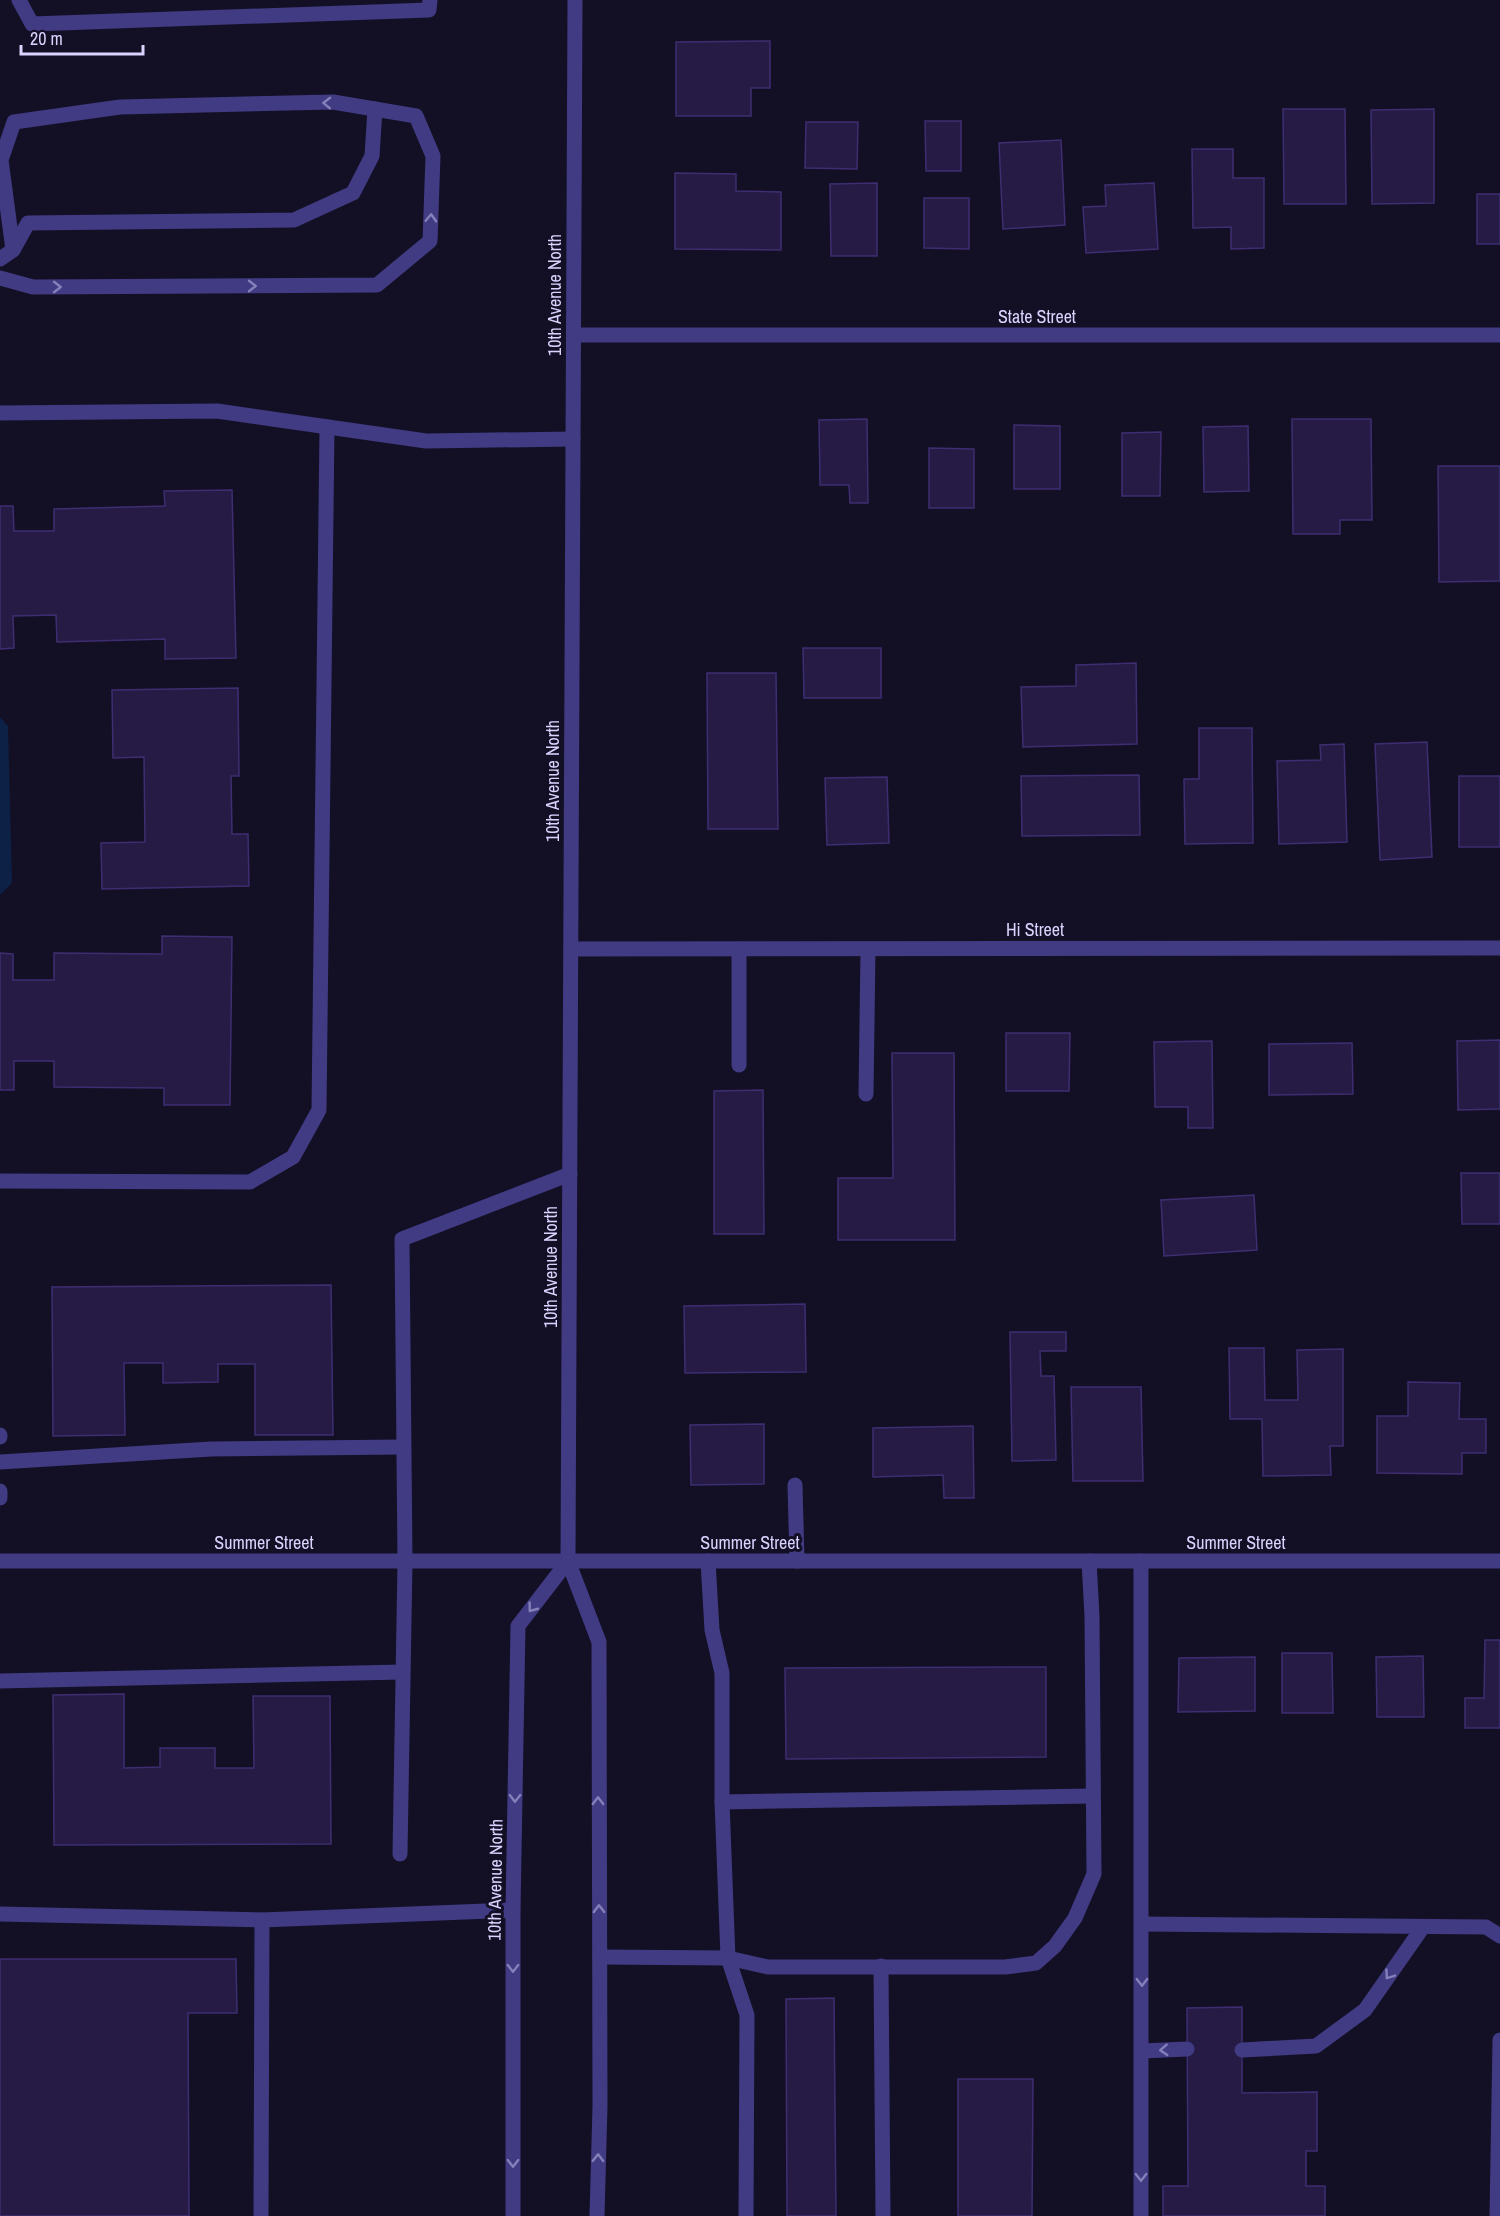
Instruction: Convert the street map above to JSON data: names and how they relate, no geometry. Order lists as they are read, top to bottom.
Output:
{
  "streets": {
    "street": [
      "10th Avenue North",
      "State Street",
      "Hi Street",
      "Summer Street"
    ]
  },
  "crossings": [
    ["10th Avenue North", "State Street"],
    ["10th Avenue North", "Hi Street"],
    ["10th Avenue North", "Summer Street"]
  ],
  "scale_bar": "20 m"
}
